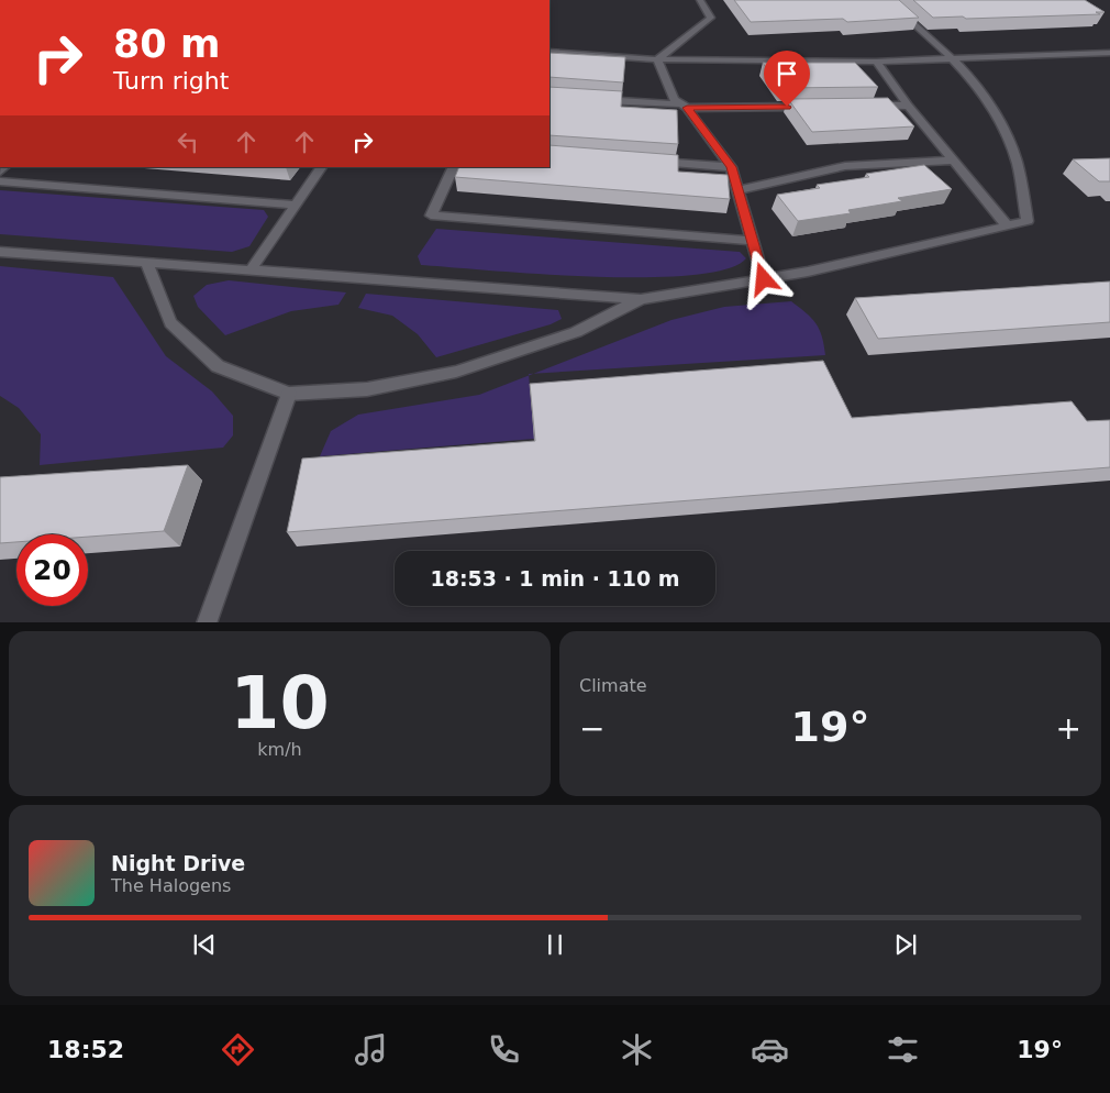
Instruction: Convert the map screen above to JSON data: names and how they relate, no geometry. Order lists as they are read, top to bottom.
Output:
{
  "page": {
    "turn": ["80 m", "Turn right"],
    "limit": "20",
    "trip": "18:53 · 1 min · 110 m",
    "tile": [
      ["10", "km/h"],
      "Climate"
    ],
    "heat": ["−", "19°", "+"],
    "song": ["Night Drive", "The Halogens"],
    "tabs": ["18:52", "19°"]
  }
}
